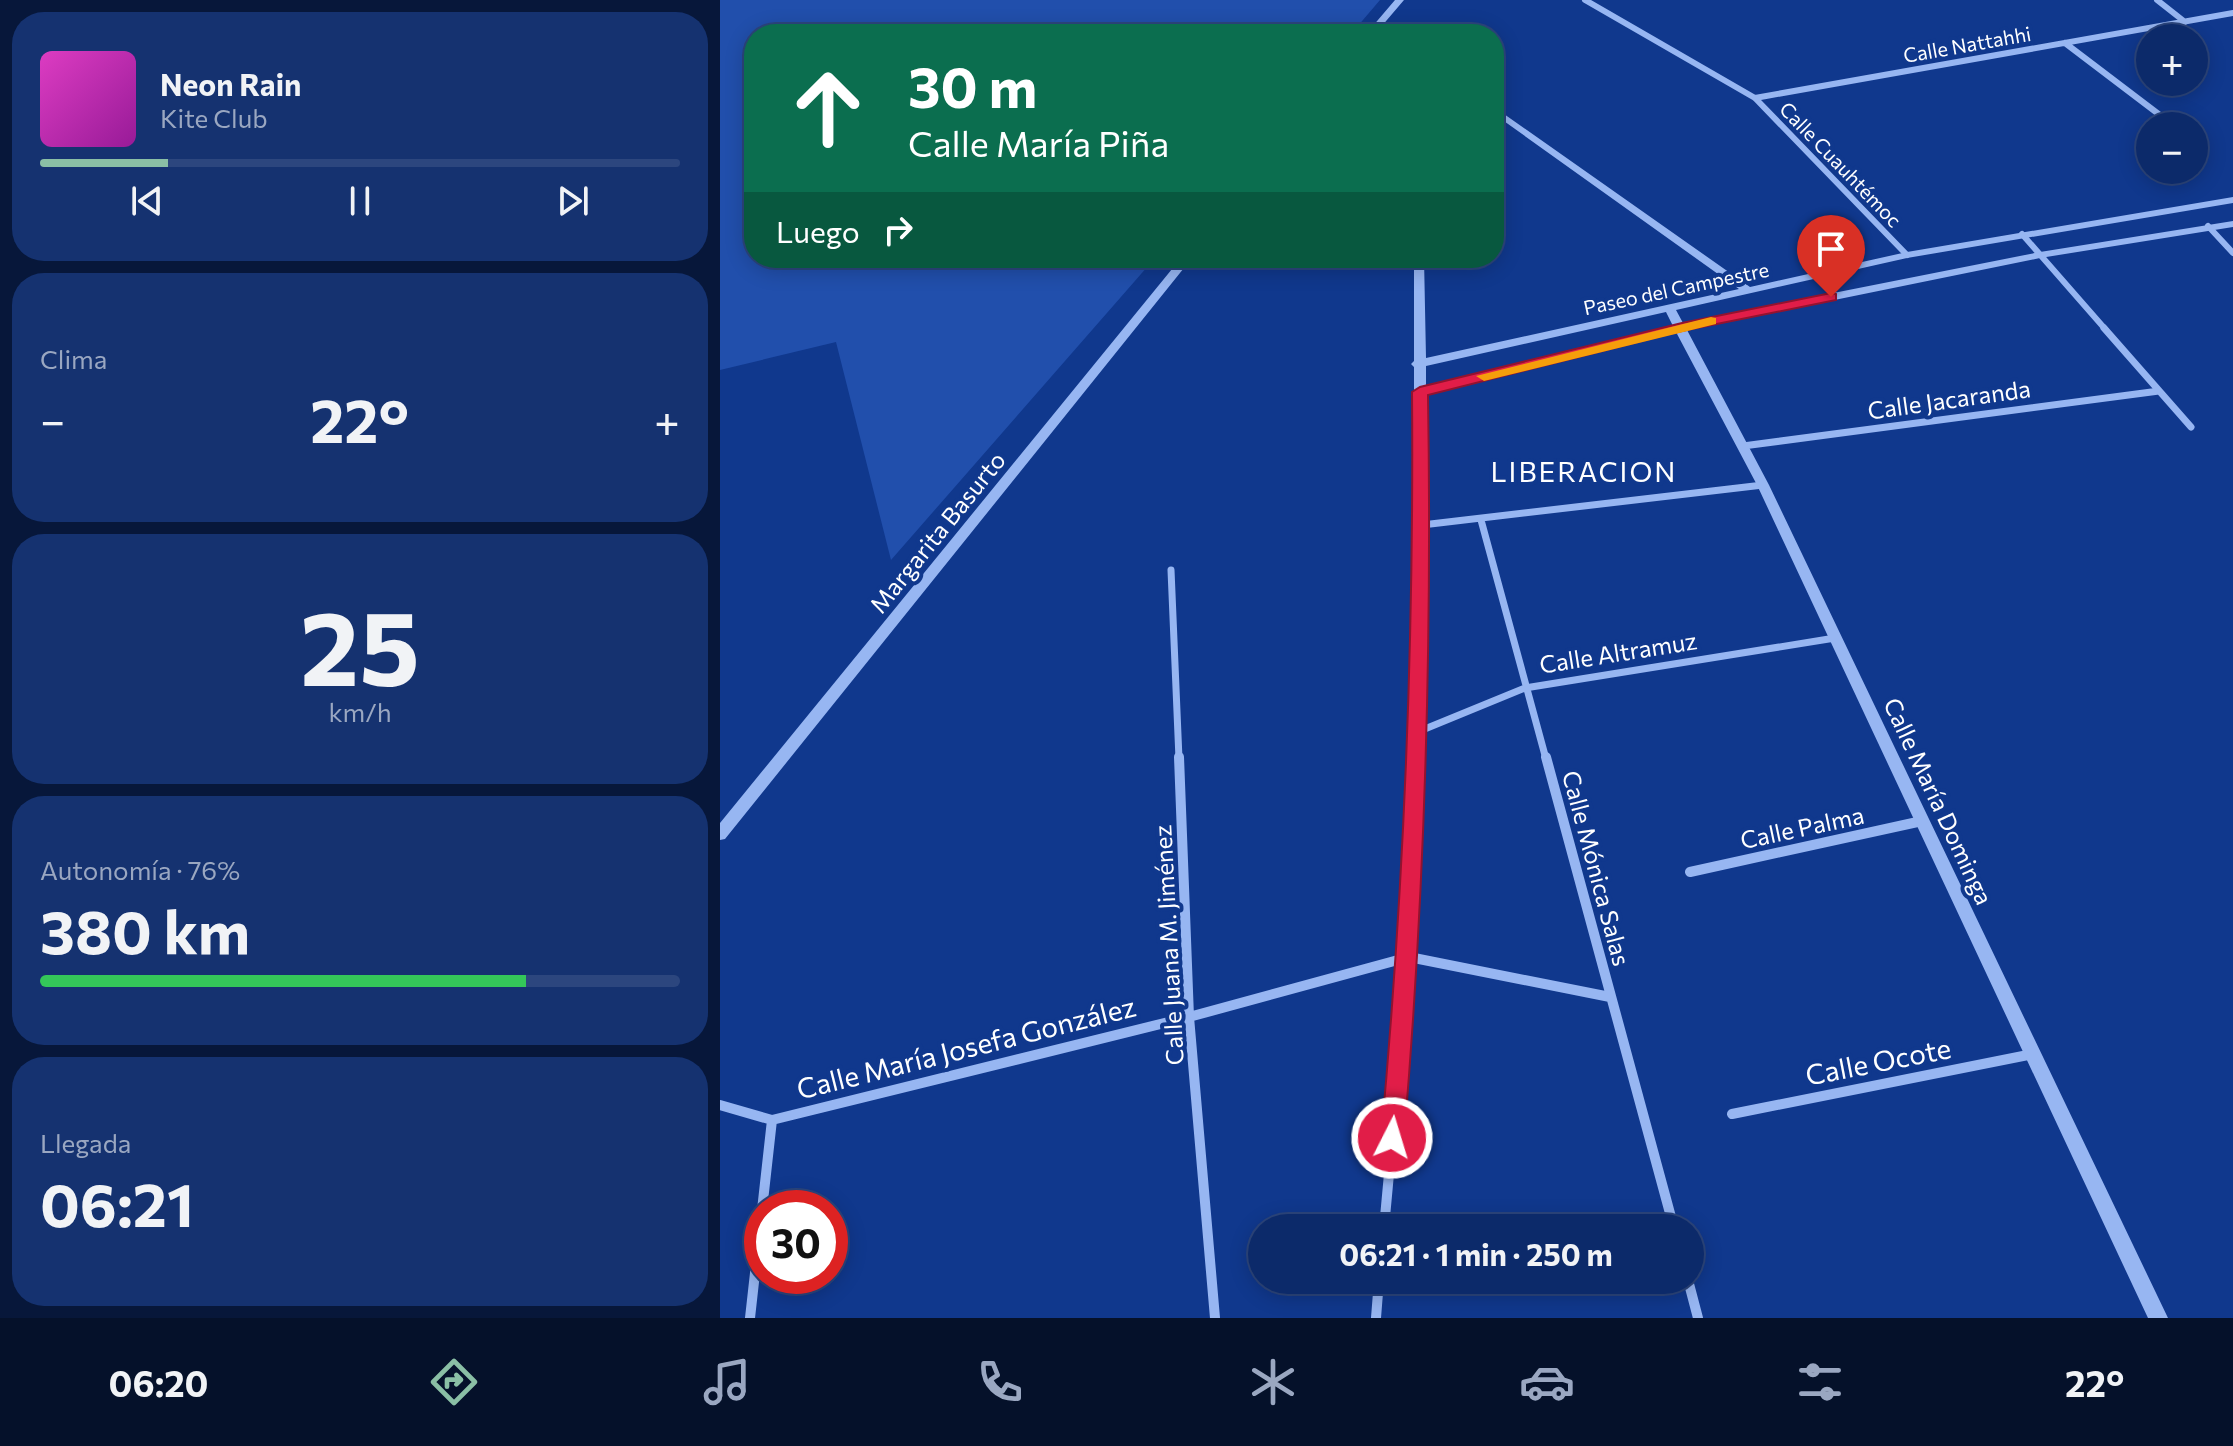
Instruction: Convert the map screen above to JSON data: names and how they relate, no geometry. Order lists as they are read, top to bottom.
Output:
{
  "streets": {
    "street": [
      "Calle Nattahhi",
      "Calle Cuauhtémoc",
      "Paseo del Campestre",
      "Calle Jacaranda",
      "Margarita Basurto",
      "Calle Altramuz",
      "Calle María Dominga",
      "Calle Palma",
      "Calle Mónica Salas",
      "Calle Juana M. Jiménez",
      "Calle María Josefa González",
      "Calle Ocote"
    ]
  },
  "crossings": [
    ["Calle Nattahhi", "Calle Cuauhtémoc"],
    ["Calle Cuauhtémoc", "Paseo del Campestre"],
    ["Paseo del Campestre", "Calle María Dominga"],
    ["Calle Jacaranda", "Calle María Dominga"],
    ["Calle Altramuz", "Calle María Dominga"],
    ["Calle Altramuz", "Calle Mónica Salas"],
    ["Calle María Dominga", "Calle Palma"],
    ["Calle María Dominga", "Calle Ocote"],
    ["Calle Juana M. Jiménez", "Calle María Josefa González"]
  ],
  "districts": ["LIBERACION"],
  "page": {
    "map_buttons": ["+", "−"],
    "turn": ["30 m", "Calle María Piña"],
    "song": ["Neon Rain", "Kite Club"],
    "then": "Luego",
    "tile": [
      "Clima",
      ["25", "km/h"],
      ["Autonomía · 76%", "380 km"],
      ["Llegada", "06:21"]
    ],
    "heat": ["−", "22°", "+"],
    "limit": "30",
    "trip": "06:21 · 1 min · 250 m",
    "tabs": ["06:20", "22°"]
  }
}
